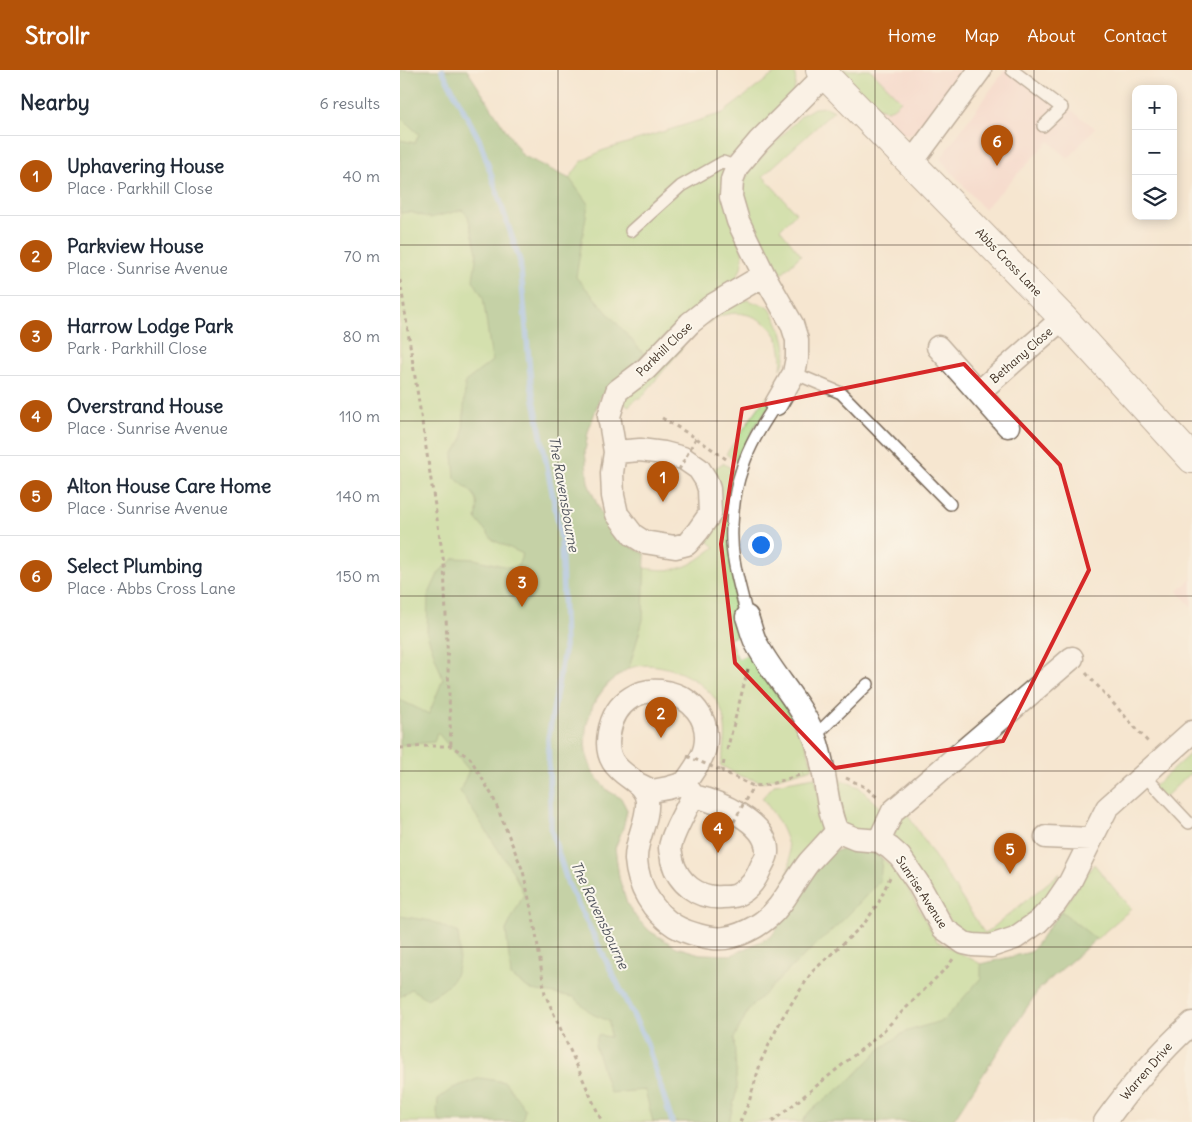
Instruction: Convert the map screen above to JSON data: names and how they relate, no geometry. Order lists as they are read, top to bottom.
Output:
{
  "streets": {
    "street": [
      "Abbs Cross Lane",
      "Parkhill Close",
      "Bethany Close",
      "Sunrise Avenue",
      "Warren Drive"
    ]
  },
  "crossings": [
    ["Abbs Cross Lane", "Bethany Close"]
  ],
  "water": ["The Ravensbourne"],
  "page": {
    "header": "Strollr",
    "nav": [
      "Home",
      "Map",
      "About",
      "Contact"
    ],
    "heading": ["Nearby", "6 results"],
    "map_buttons": ["+", "−"],
    "pins": [
      "6",
      "1",
      "3",
      "2",
      "4",
      "5"
    ],
    "list": [
      {
        "mark": "1",
        "name": "Uphavering House",
        "note": "Place · Parkhill Close",
        "value": "40 m"
      },
      {
        "mark": "2",
        "name": "Parkview House",
        "note": "Place · Sunrise Avenue",
        "value": "70 m"
      },
      {
        "mark": "3",
        "name": "Harrow Lodge Park",
        "note": "Park · Parkhill Close",
        "value": "80 m"
      },
      {
        "mark": "4",
        "name": "Overstrand House",
        "note": "Place · Sunrise Avenue",
        "value": "110 m"
      },
      {
        "mark": "5",
        "name": "Alton House Care Home",
        "note": "Place · Sunrise Avenue",
        "value": "140 m"
      },
      {
        "mark": "6",
        "name": "Select Plumbing",
        "note": "Place · Abbs Cross Lane",
        "value": "150 m"
      }
    ]
  }
}
